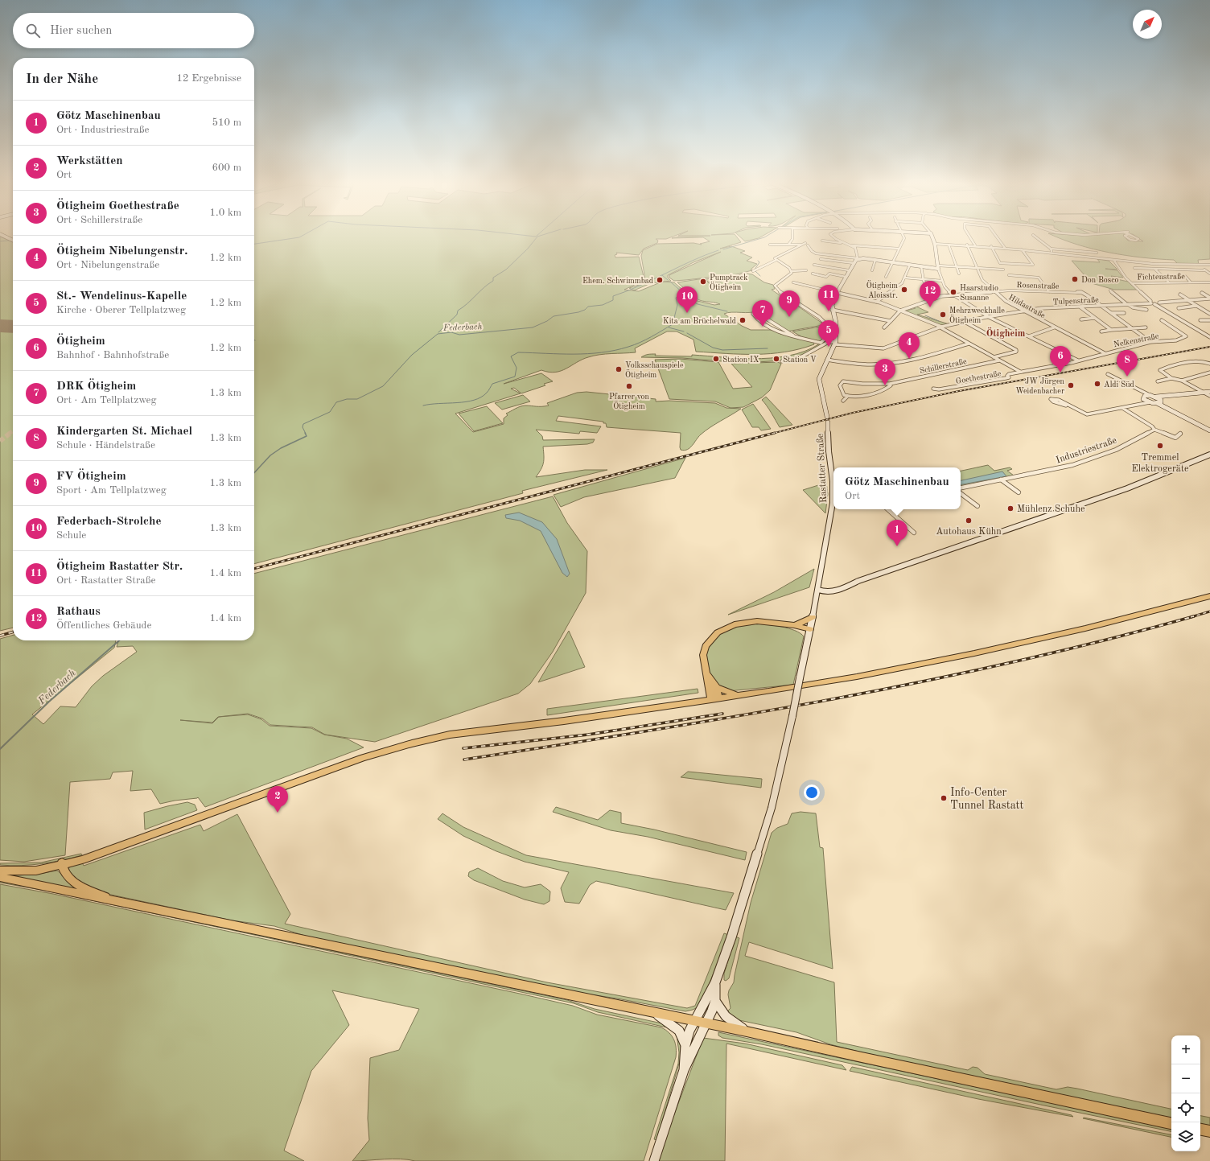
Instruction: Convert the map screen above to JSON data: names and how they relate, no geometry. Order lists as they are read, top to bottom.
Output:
{
  "streets": {
    "street": [
      "Fichtenstraße",
      "Rosenstraße",
      "Tulpenstraße",
      "Hildastraße",
      "Nelkenstraße",
      "Schillerstraße",
      "Goethestraße",
      "Industriestraße",
      "Rastatter Straße"
    ]
  },
  "crossings": [
    ["Rosenstraße", "Tulpenstraße"],
    ["Rosenstraße", "Hildastraße"],
    ["Rosenstraße", "Nelkenstraße"],
    ["Tulpenstraße", "Hildastraße"],
    ["Hildastraße", "Nelkenstraße"],
    ["Nelkenstraße", "Goethestraße"]
  ],
  "districts": ["Ötigheim"],
  "water": ["Federbach"],
  "places": [
    "Don Bosco",
    "Ehem. Schwimmbad",
    "Pumptrack Ötigheim",
    "Ötigheim Aloisstr.",
    "Haarstudio Susanne",
    "Mehrzweckhalle Ötigheim",
    "Kita am Brüchelwald",
    "Station IX",
    "Station V",
    "Volksschauspiele Ötigheim",
    "Aldi Süd",
    "JW Jürgen Weidenbacher",
    "Pfarrer von Ötigheim",
    "Tremmel Elektrogeräte",
    "Mühlenz Schuhe",
    "Autohaus Kühn",
    "Info-Center Tunnel Rastatt"
  ],
  "north": "top right",
  "page": {
    "search": "Hier suchen",
    "heading": ["In der Nähe", "12 Ergebnisse"],
    "list": [
      {
        "mark": "1",
        "name": "Götz Maschinenbau",
        "note": "Ort · Industriestraße",
        "value": "510 m"
      },
      {
        "mark": "2",
        "name": "Werkstätten",
        "note": "Ort",
        "value": "600 m"
      },
      {
        "mark": "3",
        "name": "Ötigheim Goethestraße",
        "note": "Ort · Schillerstraße",
        "value": "1.0 km"
      },
      {
        "mark": "4",
        "name": "Ötigheim Nibelungenstr.",
        "note": "Ort · Nibelungenstraße",
        "value": "1.2 km"
      },
      {
        "mark": "5",
        "name": "St.- Wendelinus-Kapelle",
        "note": "Kirche · Oberer Tellplatzweg",
        "value": "1.2 km"
      },
      {
        "mark": "6",
        "name": "Ötigheim",
        "note": "Bahnhof · Bahnhofstraße",
        "value": "1.2 km"
      },
      {
        "mark": "7",
        "name": "DRK Ötigheim",
        "note": "Ort · Am Tellplatzweg",
        "value": "1.3 km"
      },
      {
        "mark": "8",
        "name": "Kindergarten St. Michael",
        "note": "Schule · Händelstraße",
        "value": "1.3 km"
      },
      {
        "mark": "9",
        "name": "FV Ötigheim",
        "note": "Sport · Am Tellplatzweg",
        "value": "1.3 km"
      },
      {
        "mark": "10",
        "name": "Federbach-Strolche",
        "note": "Schule",
        "value": "1.3 km"
      },
      {
        "mark": "11",
        "name": "Ötigheim Rastatter Str.",
        "note": "Ort · Rastatter Straße",
        "value": "1.4 km"
      },
      {
        "mark": "12",
        "name": "Rathaus",
        "note": "Öffentliches Gebäude",
        "value": "1.4 km"
      }
    ],
    "pins": [
      "12",
      "11",
      "10",
      "9",
      "7",
      "5",
      "4",
      "6",
      "8",
      "3",
      "1",
      "2"
    ],
    "popup": ["Götz Maschinenbau", "Ort"],
    "map_buttons": ["+", "−"]
  }
}
